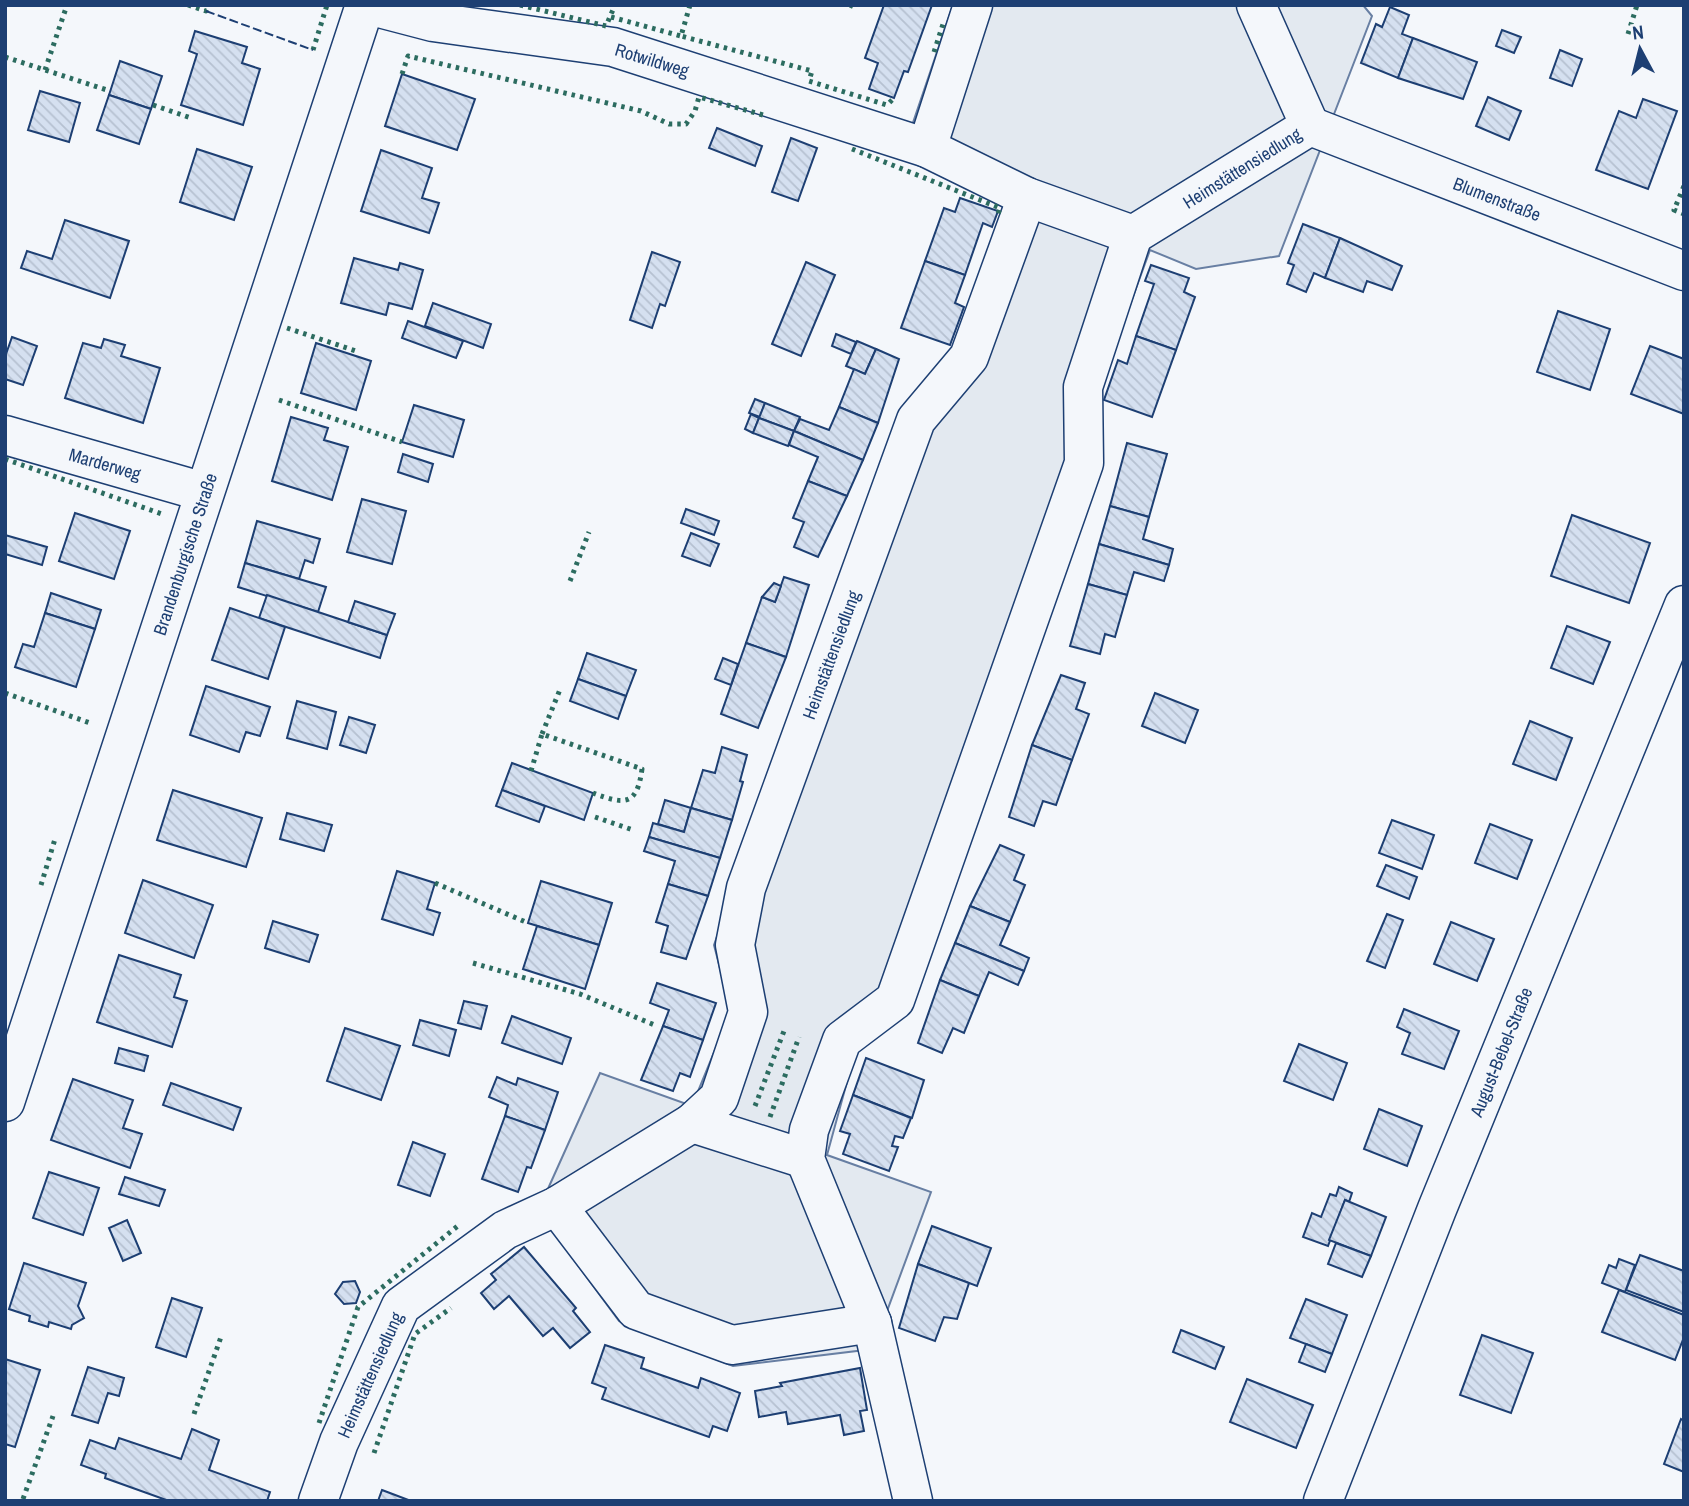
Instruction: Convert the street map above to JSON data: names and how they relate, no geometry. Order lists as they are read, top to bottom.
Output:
{
  "streets": {
    "street": [
      "Rotwildweg",
      "Heimstättensiedlung",
      "Blumenstraße",
      "Marderweg",
      "Brandenburgische Straße",
      "August-Bebel-Straße"
    ]
  },
  "crossings": [
    ["Rotwildweg", "Brandenburgische Straße"],
    ["Heimstättensiedlung", "Blumenstraße"],
    ["Marderweg", "Brandenburgische Straße"]
  ],
  "north": "top"
}
